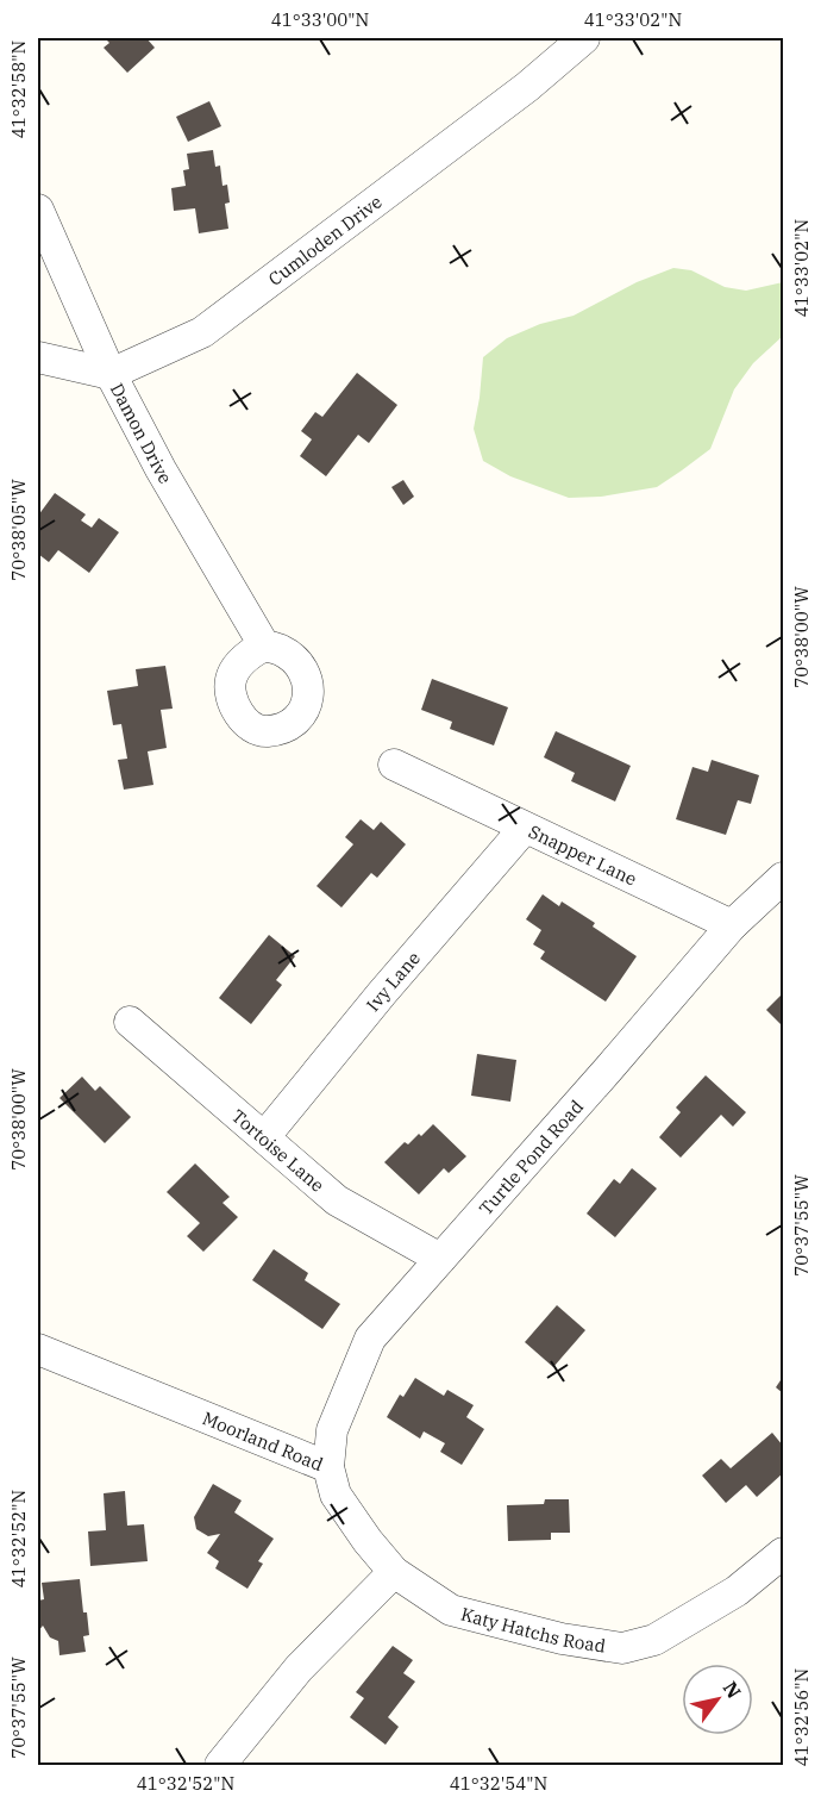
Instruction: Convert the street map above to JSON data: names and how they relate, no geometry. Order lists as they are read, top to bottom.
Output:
{
  "streets": {
    "street": [
      "Cumloden Drive",
      "Damon Drive",
      "Snapper Lane",
      "Ivy Lane",
      "Tortoise Lane",
      "Turtle Pond Road",
      "Moorland Road",
      "Katy Hatchs Road"
    ]
  },
  "crossings": [
    ["Cumloden Drive", "Damon Drive"],
    ["Snapper Lane", "Ivy Lane"],
    ["Snapper Lane", "Turtle Pond Road"],
    ["Ivy Lane", "Tortoise Lane"],
    ["Tortoise Lane", "Turtle Pond Road"],
    ["Turtle Pond Road", "Moorland Road"],
    ["Moorland Road", "Katy Hatchs Road"]
  ],
  "north": "top right",
  "coordinates": [
    "41°33'00\"N",
    "41°33'02\"N",
    "41°32'58\"N",
    "70°38'05\"W",
    "70°38'00\"W",
    "70°37'55\"W",
    "41°32'52\"N",
    "41°32'56\"N",
    "41°32'54\"N"
  ]
}
